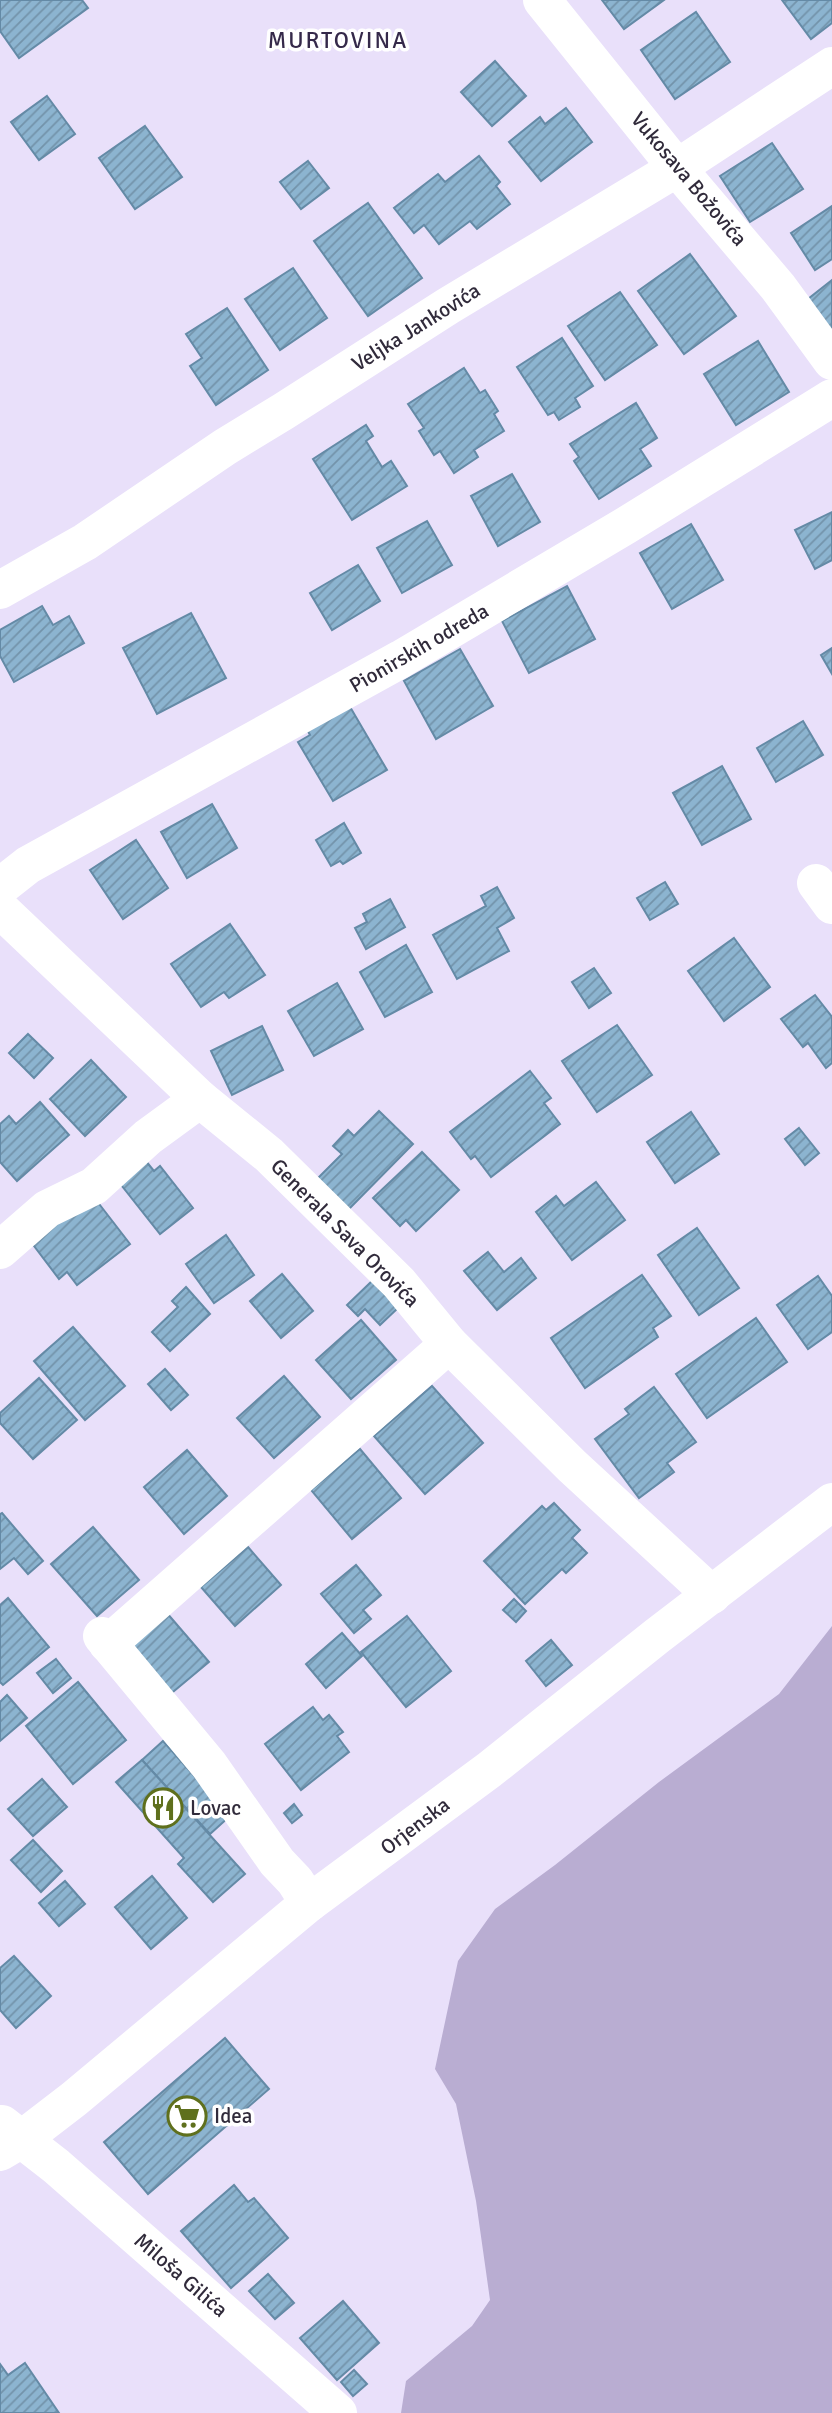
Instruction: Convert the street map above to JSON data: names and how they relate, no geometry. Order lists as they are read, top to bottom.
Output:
{
  "streets": {
    "street": [
      "Vukosava Božovića",
      "Veljka Jankovića",
      "Pionirskih odreda",
      "Generala Sava Orovića",
      "Orjenska",
      "Miloša Gilića"
    ]
  },
  "crossings": [
    ["Vukosava Božovića", "Veljka Jankovića"],
    ["Generala Sava Orovića", "Orjenska"],
    ["Orjenska", "Miloša Gilića"]
  ],
  "districts": ["MURTOVINA"],
  "places": {
    "restaurant": ["Lovac"],
    "supermarket": ["Idea"]
  }
}
